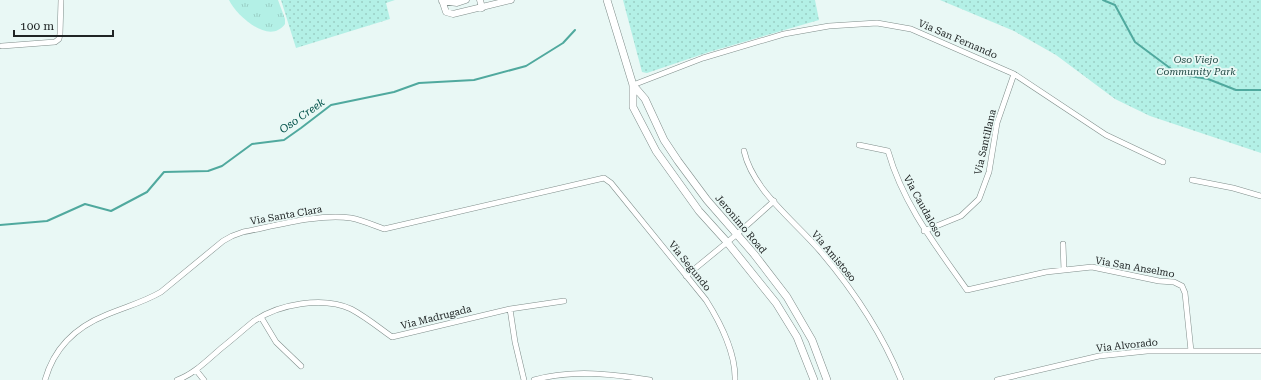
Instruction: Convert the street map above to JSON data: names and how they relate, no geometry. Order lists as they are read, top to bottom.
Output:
{
  "streets": {
    "main road": ["Jeronimo Road"],
    "street": [
      "Via San Fernando",
      "Via Santillana",
      "Via Caudaloso",
      "Via Santa Clara",
      "Via Amistoso",
      "Via Segundo",
      "Via San Anselmo",
      "Via Madrugada",
      "Via Alvorado"
    ]
  },
  "crossings": [
    ["Via San Fernando", "Via Santillana"],
    ["Via San Fernando", "Jeronimo Road"],
    ["Via Santillana", "Via Caudaloso"],
    ["Via Caudaloso", "Via San Anselmo"],
    ["Via Santa Clara", "Via Segundo"],
    ["Via San Anselmo", "Via Alvorado"]
  ],
  "water": ["Oso Creek"],
  "parks": ["Oso Viejo Community Park"],
  "scale_bar": "100 m"
}
